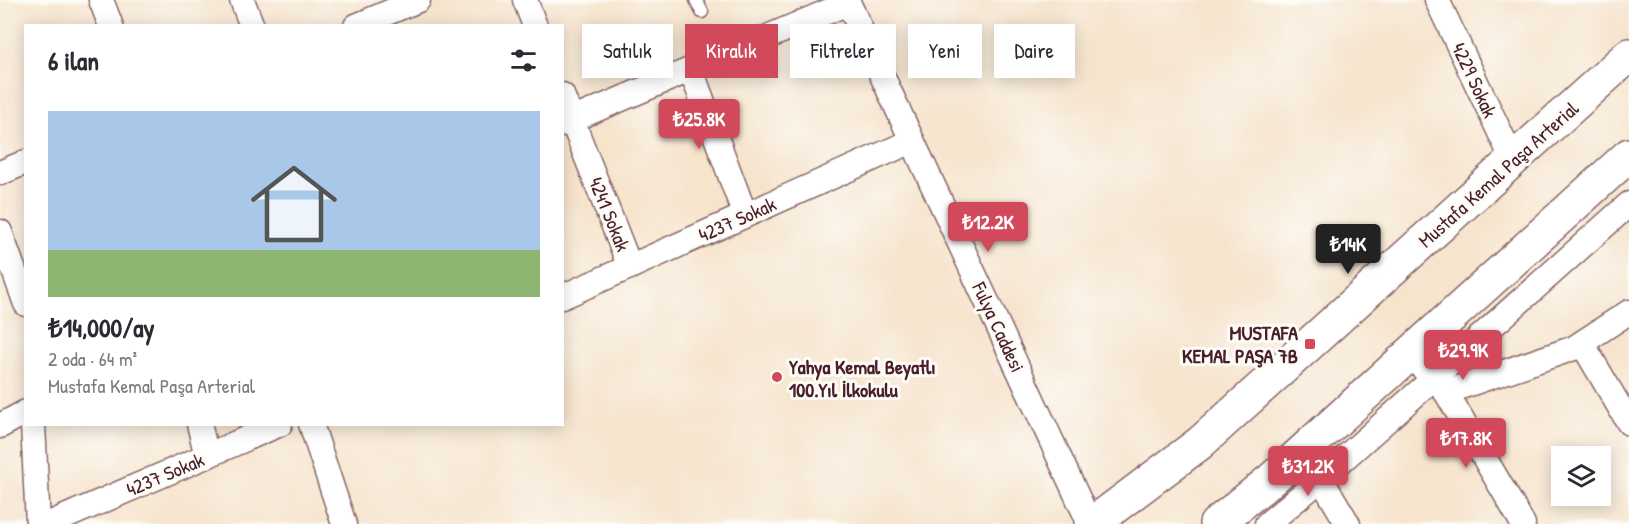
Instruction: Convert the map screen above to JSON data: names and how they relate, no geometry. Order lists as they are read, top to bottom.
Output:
{
  "streets": {
    "main road": ["Mustafa Kemal Paşa Arterial"],
    "street": [
      "4229 Sokak",
      "4241 Sokak",
      "4237 Sokak",
      "Fulya Caddesi"
    ]
  },
  "crossings": [
    ["4229 Sokak", "Mustafa Kemal Paşa Arterial"],
    ["Mustafa Kemal Paşa Arterial", "Fulya Caddesi"],
    ["4241 Sokak", "4237 Sokak"],
    ["4237 Sokak", "Fulya Caddesi"]
  ],
  "places": {
    "transit": ["MUSTAFA KEMAL PAŞA 7B"],
    "other": ["Yahya Kemal Beyatlı 100.Yıl İlkokulu"]
  },
  "page": {
    "chip": [
      "Satılık",
      "Kiralık",
      "Filtreler",
      "Yeni",
      "Daire"
    ],
    "heading": "6 ilan",
    "list": [
      {
        "name": "₺14,000/ay",
        "note": "2 oda · 64 m² · Mustafa Kemal Paşa Arterial"
      }
    ],
    "price": [
      "₺25.8K",
      "₺12.2K",
      "₺14K",
      "₺29.9K",
      "₺17.8K",
      "₺31.2K"
    ]
  }
}
